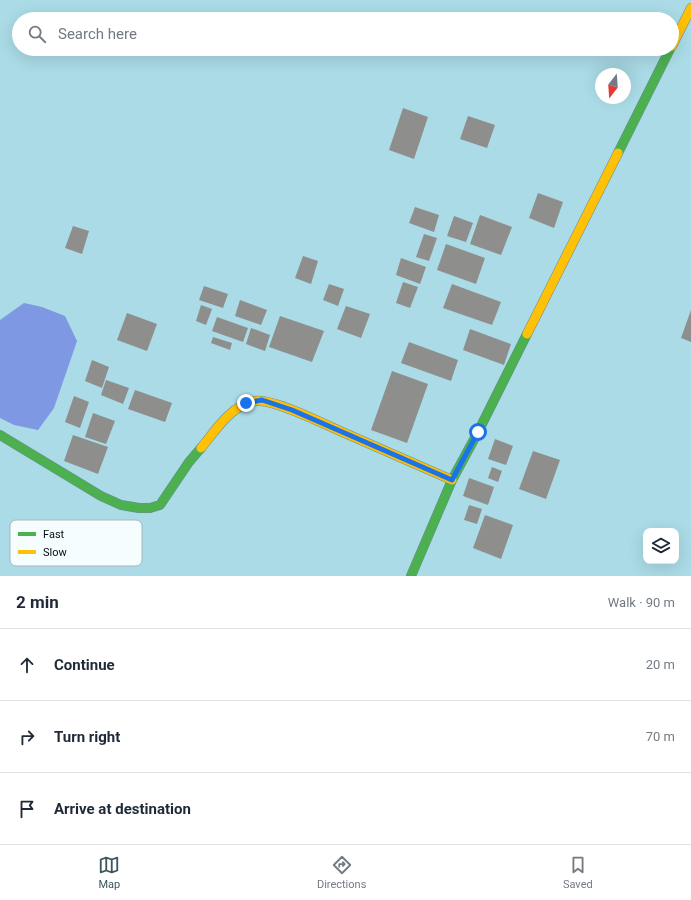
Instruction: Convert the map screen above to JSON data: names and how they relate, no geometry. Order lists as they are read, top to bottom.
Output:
{
  "legend": ["Fast", "Slow"],
  "north": "bottom",
  "page": {
    "search": "Search here",
    "heading": ["2 min", "Walk · 90 m"],
    "list": [
      ["Continue", "20 m"],
      ["Turn right", "70 m"],
      "Arrive at destination"
    ],
    "nav": ["Map", "Directions", "Saved"]
  }
}
